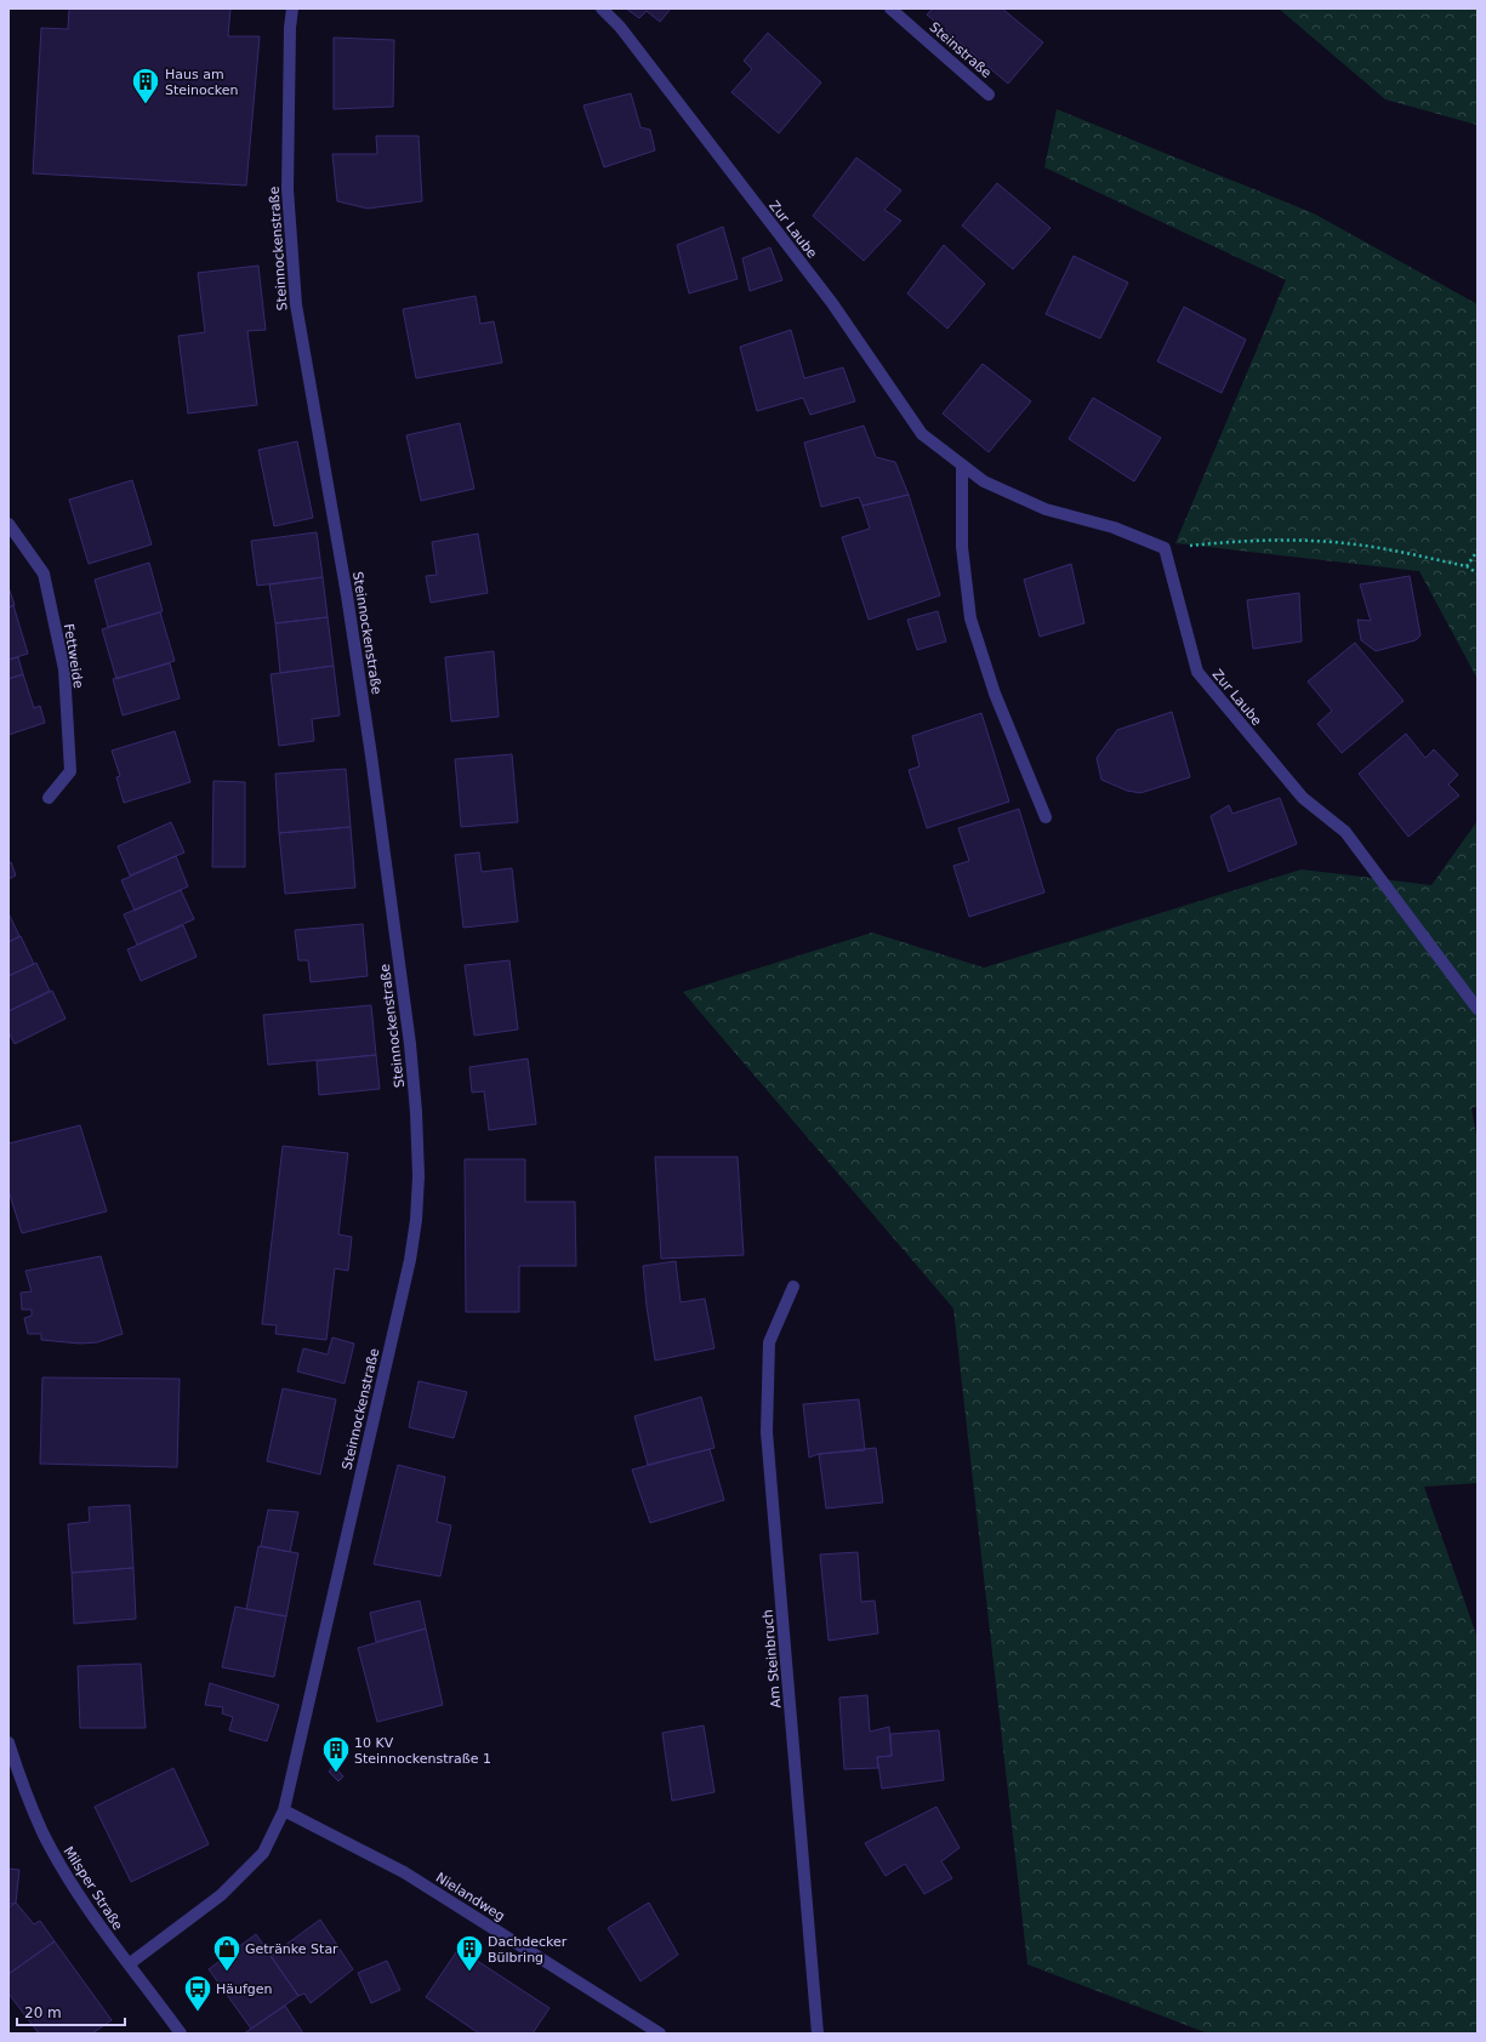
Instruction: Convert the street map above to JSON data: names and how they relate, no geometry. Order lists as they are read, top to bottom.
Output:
{
  "streets": {
    "street": [
      "Steinstraße",
      "Zur Laube",
      "Steinnockenstraße",
      "Fettweide",
      "Am Steinbruch",
      "Milsper Straße",
      "Nielandweg"
    ]
  },
  "crossings": [
    ["Steinnockenstraße", "Milsper Straße"],
    ["Steinnockenstraße", "Nielandweg"]
  ],
  "places": {
    "building": ["Haus am Steinocken", "10 KV Steinnockenstraße 1", "Dachdecker Bülbring"],
    "shop": ["Getränke Star"],
    "bus stop": ["Häufgen"]
  },
  "scale_bar": "20 m"
}
